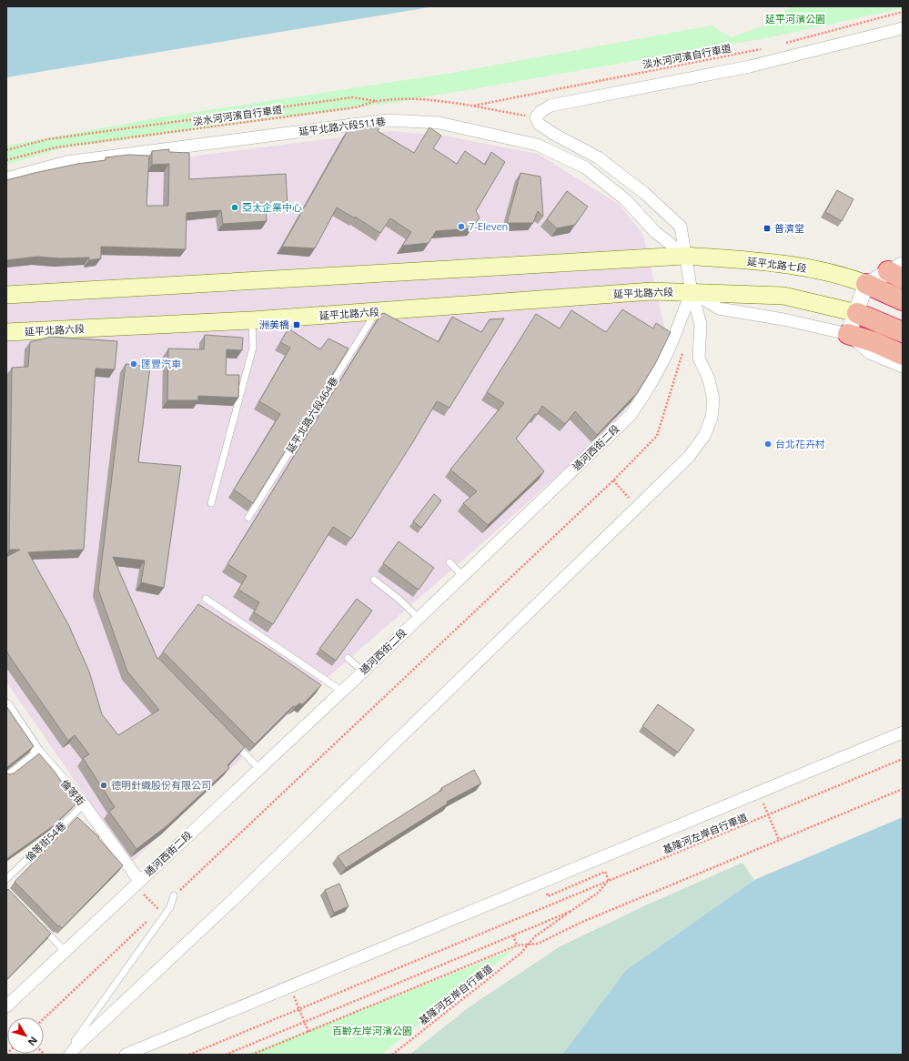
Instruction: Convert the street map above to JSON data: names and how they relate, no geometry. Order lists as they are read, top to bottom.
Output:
{
  "streets": {
    "main road": ["延平北路七段", "延平北路六段"],
    "street": ["延平北路六段511巷", "通河西街二段", "倫等街"],
    "lane": ["延平北路六段464巷", "倫等街54巷"],
    "path": ["淡水河河濱自行車道", "基隆河左岸自行車道"]
  },
  "crossings": [
    ["延平北路六段511巷", "延平北路七段"],
    ["延平北路六段", "延平北路六段464巷"],
    ["延平北路六段", "通河西街二段"],
    ["通河西街二段", "倫等街"],
    ["倫等街", "倫等街54巷"]
  ],
  "parks": ["延平河濱公園", "百齡左岸河濱公園"],
  "places": {
    "other": [
      "亞太企業中心",
      "7-Eleven",
      "匯豐汽車",
      "台北花卉村",
      "德明針織股份有限公司"
    ],
    "transit": ["普濟堂", "洲美橋"]
  },
  "north": "bottom right"
}
